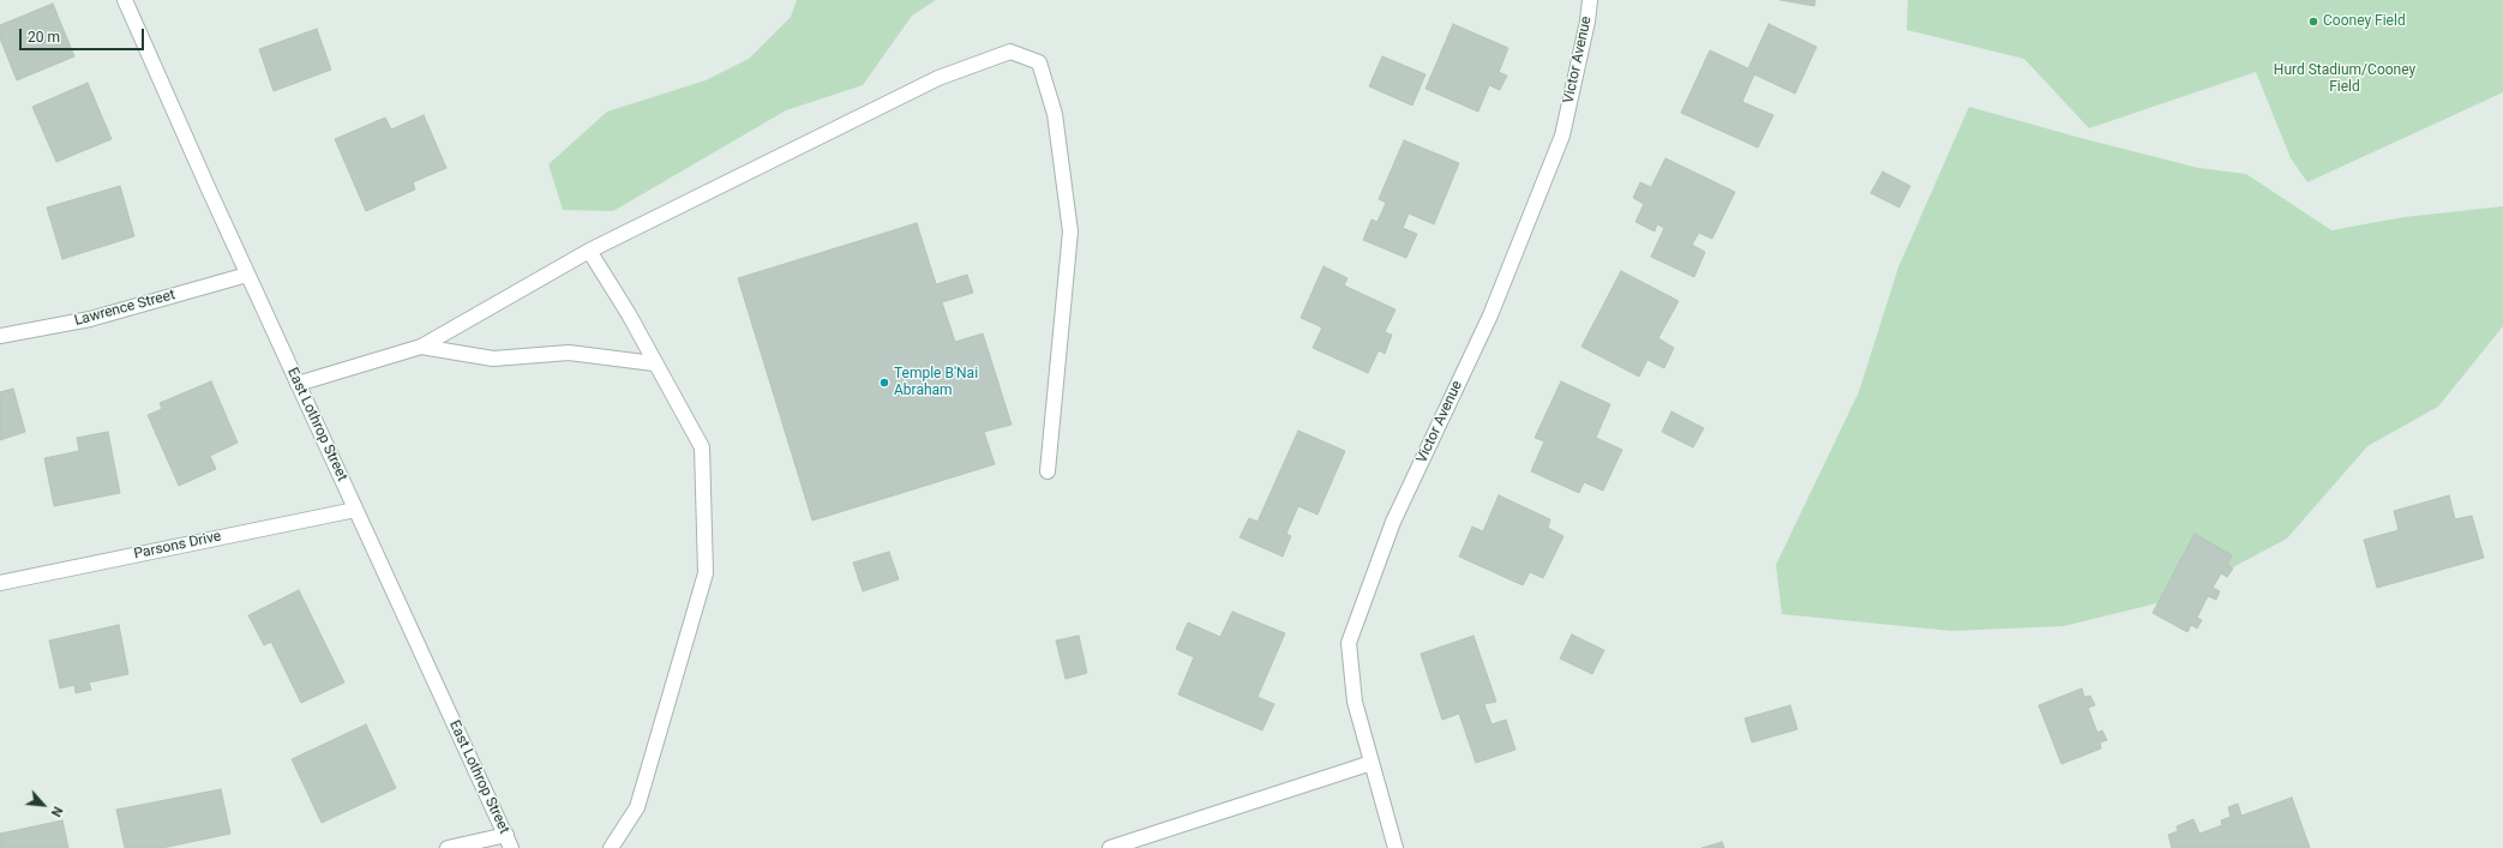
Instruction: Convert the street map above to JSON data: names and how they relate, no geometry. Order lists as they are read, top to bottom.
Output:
{
  "streets": {
    "street": [
      "Victor Avenue",
      "Lawrence Street",
      "East Lothrop Street",
      "Parsons Drive"
    ]
  },
  "crossings": [
    ["Lawrence Street", "East Lothrop Street"],
    ["East Lothrop Street", "Parsons Drive"]
  ],
  "parks": ["Hurd Stadium/Cooney Field"],
  "places": ["Cooney Field", "Temple B'Nai Abraham"],
  "scale_bar": "20 m",
  "north": "bottom right"
}
